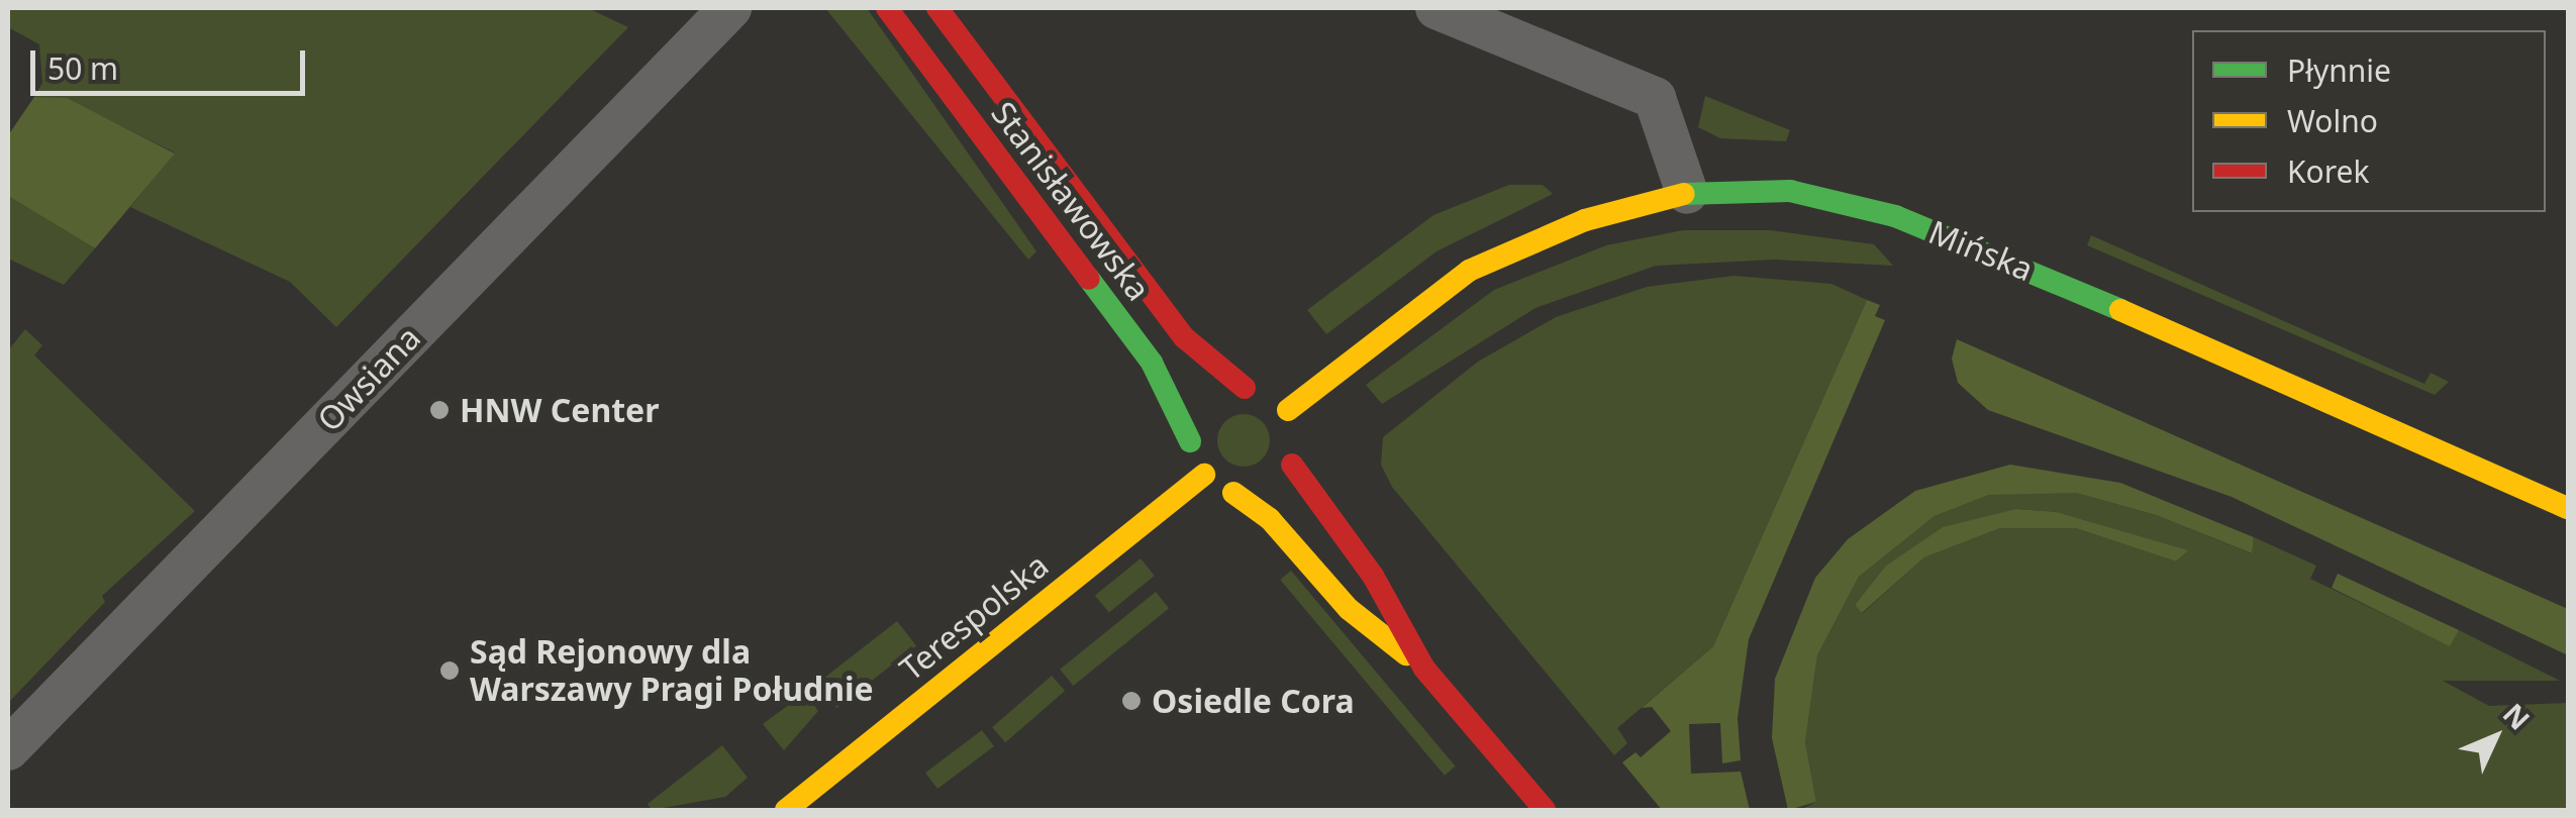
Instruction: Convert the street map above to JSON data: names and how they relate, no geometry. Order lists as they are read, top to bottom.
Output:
{
  "streets": {
    "street": [
      "Stanisławowska",
      "Mińska",
      "Owsiana",
      "Terespolska"
    ]
  },
  "crossings": [
    ["Stanisławowska", "Terespolska"]
  ],
  "places": ["HNW Center", "Sąd Rejonowy dla Warszawy Pragi Południe", "Osiedle Cora"],
  "legend": ["Płynnie", "Wolno", "Korek"],
  "scale_bar": "50 m",
  "north": "top right"
}
